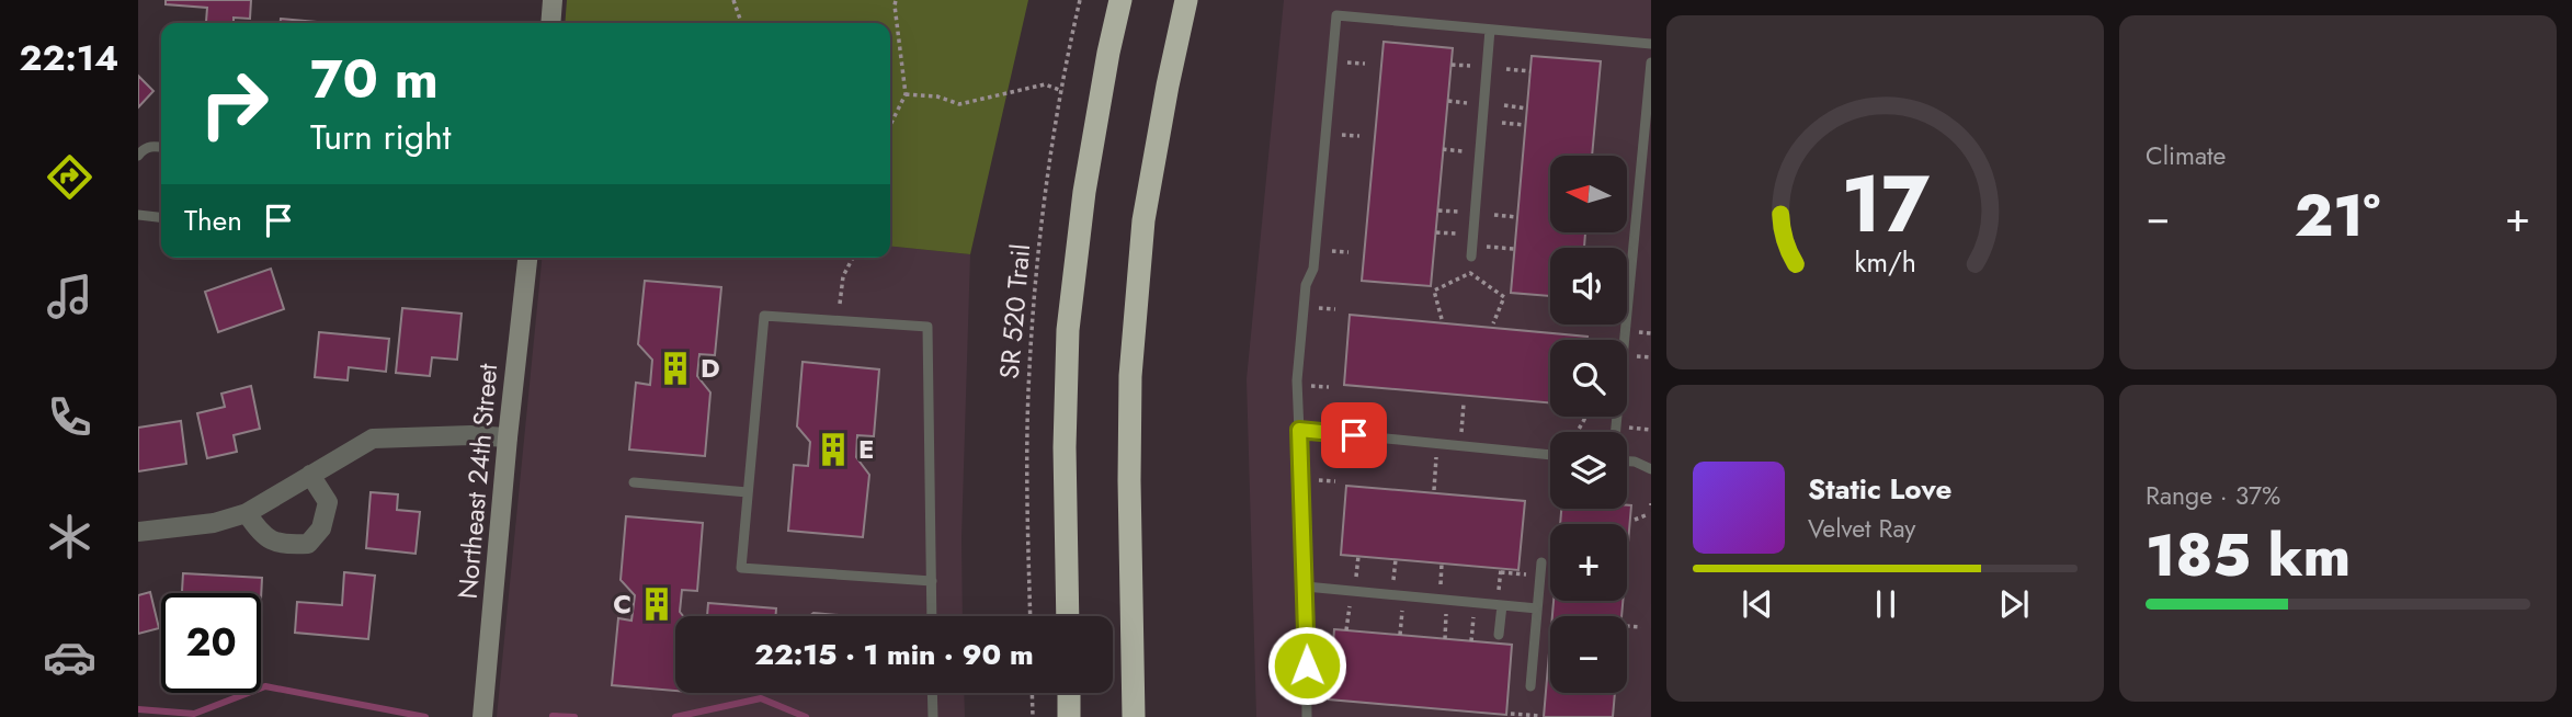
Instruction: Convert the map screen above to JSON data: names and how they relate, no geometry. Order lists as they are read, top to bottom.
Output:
{
  "streets": {
    "street": ["Northeast 24th Street"],
    "path": ["SR 520 Trail"]
  },
  "places": {
    "building": ["D", "E", "C"]
  },
  "north": "left",
  "page": {
    "tabs": "22:14",
    "tile": [
      "Climate",
      ["Range · 37%", "185 km"]
    ],
    "turn": ["70 m", "Turn right"],
    "map_buttons": ["+", "−"],
    "then": "Then",
    "heat": ["−", "21°", "+"],
    "song": ["Static Love", "Velvet Ray"],
    "limit": "20",
    "trip": "22:15 · 1 min · 90 m",
    "gauge": ["17", "km/h"]
  }
}
